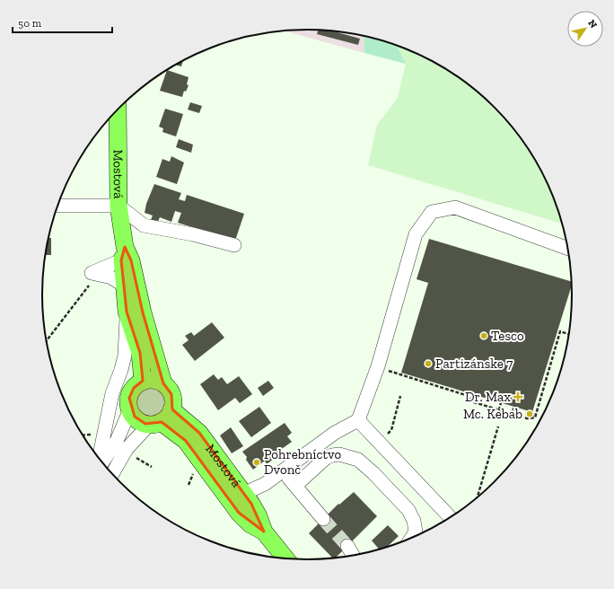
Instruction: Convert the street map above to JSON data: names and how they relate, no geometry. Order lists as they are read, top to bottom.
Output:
{
  "streets": {
    "main road": ["Mostová"]
  },
  "places": {
    "other": [
      "Tesco",
      "Partizánske 7",
      "Mc. Kebab",
      "Pohrebníctvo Dvonč"
    ],
    "health": ["Dr. Max"]
  },
  "scale_bar": "50 m",
  "north": "top right"
}
